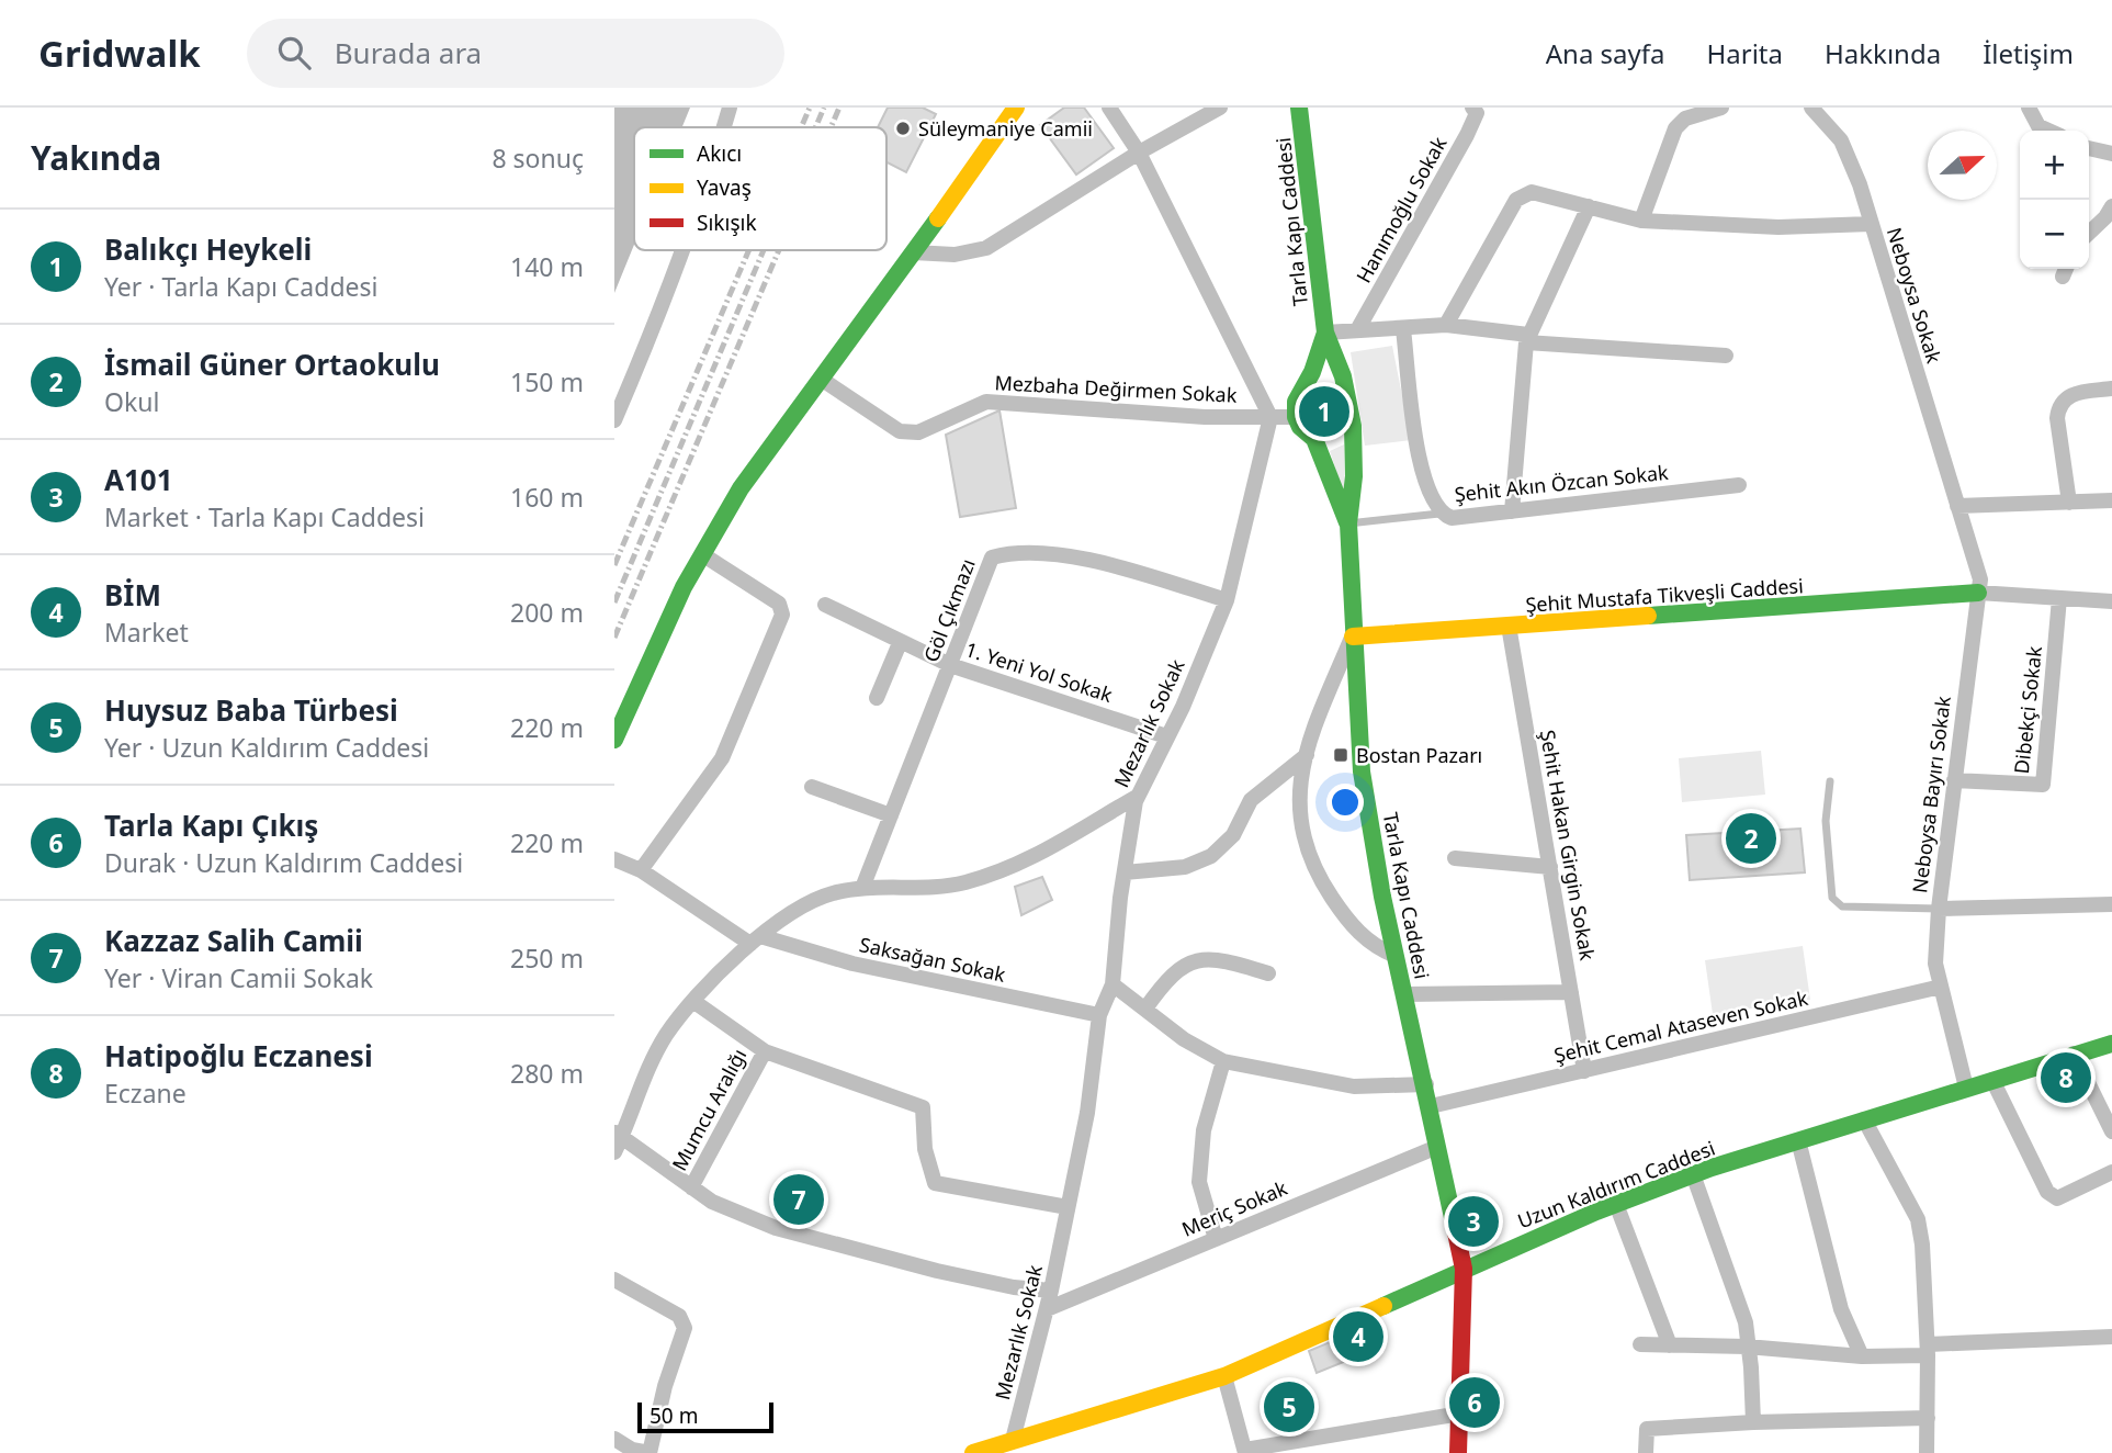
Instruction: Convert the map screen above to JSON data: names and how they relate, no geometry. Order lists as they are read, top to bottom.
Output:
{
  "streets": {
    "main road": ["Tarla Kapı Caddesi", "Şehit Mustafa Tikveşli Caddesi", "Uzun Kaldırım Caddesi"],
    "street": [
      "Hanımoğlu Sokak",
      "Neboysa Sokak",
      "Mezbaha Değirmen Sokak",
      "Şehit Akın Özcan Sokak",
      "Göl Çıkmazı",
      "1. Yeni Yol Sokak",
      "Dibekçi Sokak",
      "Mezarlık Sokak",
      "Neboysa Bayırı Sokak",
      "Şehit Hakan Girgin Sokak",
      "Saksağan Sokak",
      "Şehit Cemal Ataseven Sokak",
      "Mumcu Aralığı",
      "Meriç Sokak"
    ]
  },
  "crossings": [
    ["Tarla Kapı Caddesi", "Mezbaha Değirmen Sokak"],
    ["Tarla Kapı Caddesi", "Şehit Mustafa Tikveşli Caddesi"],
    ["Tarla Kapı Caddesi", "Şehit Cemal Ataseven Sokak"],
    ["Tarla Kapı Caddesi", "Uzun Kaldırım Caddesi"],
    ["Tarla Kapı Caddesi", "Meriç Sokak"],
    ["Neboysa Sokak", "Neboysa Bayırı Sokak"],
    ["Mezbaha Değirmen Sokak", "Mezarlık Sokak"],
    ["Şehit Mustafa Tikveşli Caddesi", "Neboysa Bayırı Sokak"],
    ["Şehit Mustafa Tikveşli Caddesi", "Şehit Hakan Girgin Sokak"],
    ["Göl Çıkmazı", "1. Yeni Yol Sokak"],
    ["Göl Çıkmazı", "Mezarlık Sokak"],
    ["1. Yeni Yol Sokak", "Mezarlık Sokak"],
    ["Dibekçi Sokak", "Neboysa Bayırı Sokak"],
    ["Mezarlık Sokak", "Saksağan Sokak"],
    ["Mezarlık Sokak", "Uzun Kaldırım Caddesi"],
    ["Mezarlık Sokak", "Meriç Sokak"],
    ["Neboysa Bayırı Sokak", "Şehit Cemal Ataseven Sokak"],
    ["Neboysa Bayırı Sokak", "Uzun Kaldırım Caddesi"],
    ["Şehit Hakan Girgin Sokak", "Şehit Cemal Ataseven Sokak"]
  ],
  "places": {
    "other": ["Süleymaniye Camii"],
    "transit": ["Bostan Pazarı"]
  },
  "legend": ["Akıcı", "Yavaş", "Sıkışık"],
  "scale_bar": "50 m",
  "north": "right",
  "page": {
    "header": "Gridwalk",
    "search": "Burada ara",
    "nav": [
      "Ana sayfa",
      "Harita",
      "Hakkında",
      "İletişim"
    ],
    "heading": ["Yakında", "8 sonuç"],
    "map_buttons": ["+", "−"],
    "list": [
      {
        "mark": "1",
        "name": "Balıkçı Heykeli",
        "note": "Yer · Tarla Kapı Caddesi",
        "value": "140 m"
      },
      {
        "mark": "2",
        "name": "İsmail Güner Ortaokulu",
        "note": "Okul",
        "value": "150 m"
      },
      {
        "mark": "3",
        "name": "A101",
        "note": "Market · Tarla Kapı Caddesi",
        "value": "160 m"
      },
      {
        "mark": "4",
        "name": "BİM",
        "note": "Market",
        "value": "200 m"
      },
      {
        "mark": "5",
        "name": "Huysuz Baba Türbesi",
        "note": "Yer · Uzun Kaldırım Caddesi",
        "value": "220 m"
      },
      {
        "mark": "6",
        "name": "Tarla Kapı Çıkış",
        "note": "Durak · Uzun Kaldırım Caddesi",
        "value": "220 m"
      },
      {
        "mark": "7",
        "name": "Kazzaz Salih Camii",
        "note": "Yer · Viran Camii Sokak",
        "value": "250 m"
      },
      {
        "mark": "8",
        "name": "Hatipoğlu Eczanesi",
        "note": "Eczane",
        "value": "280 m"
      }
    ],
    "pins": [
      "1",
      "2",
      "8",
      "7",
      "3",
      "4",
      "6",
      "5"
    ],
    "scale": "50 m"
  }
}
